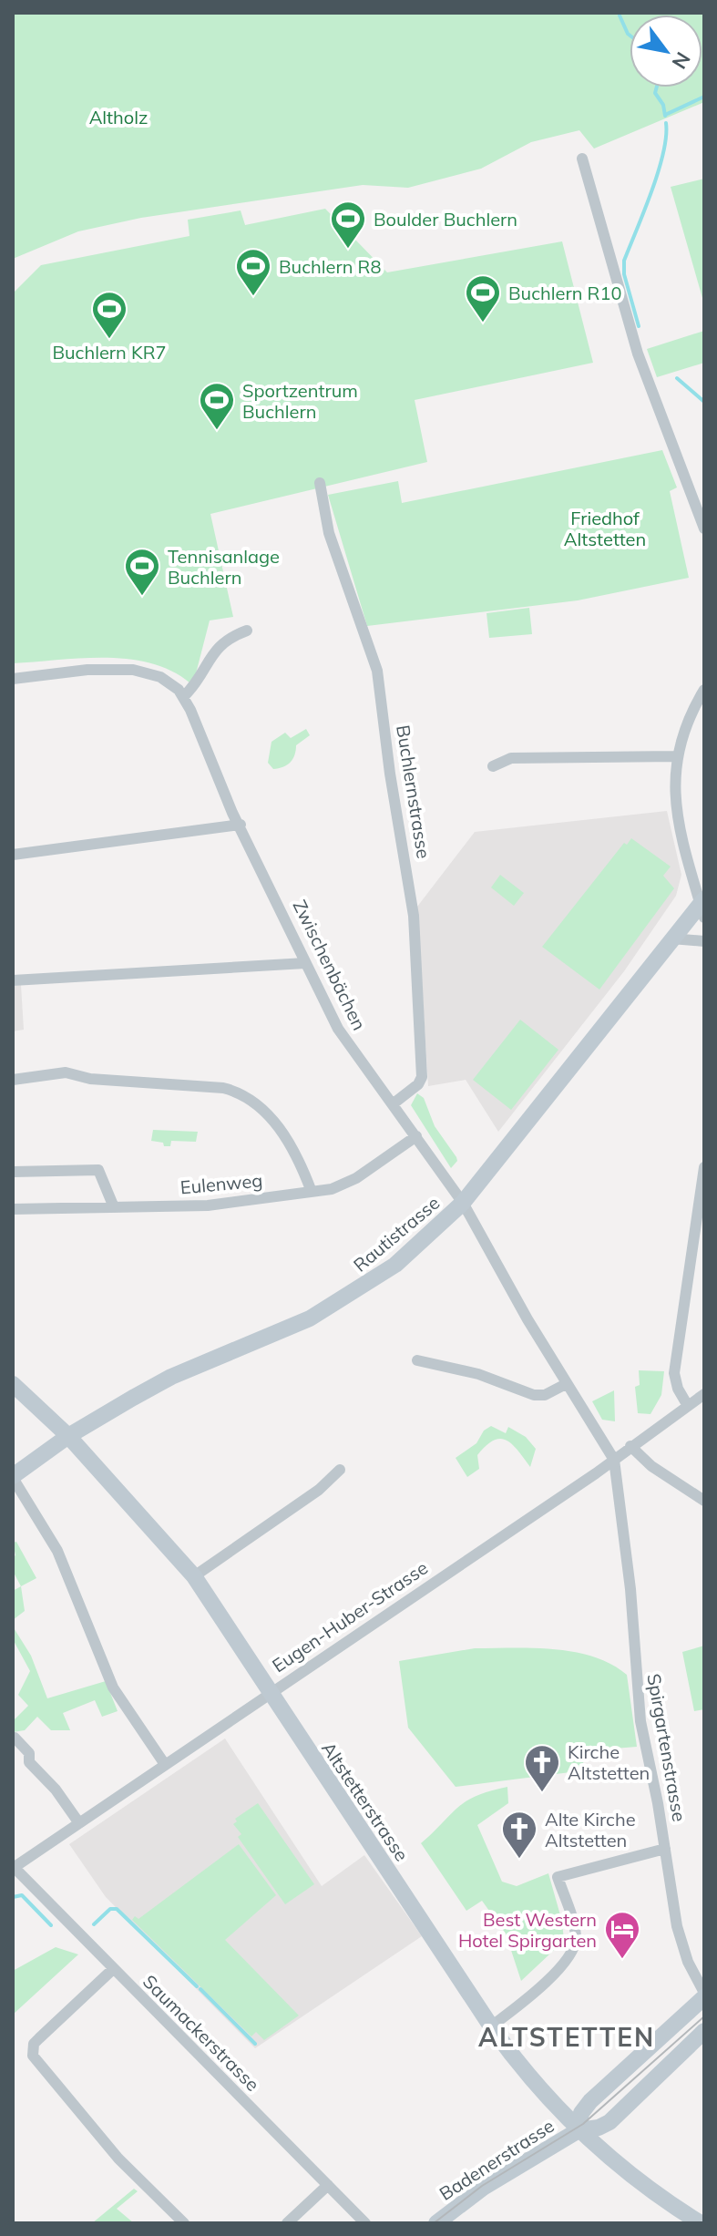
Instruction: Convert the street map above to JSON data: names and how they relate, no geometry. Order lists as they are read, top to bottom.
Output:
{
  "streets": {
    "street": [
      "Buchlernstrasse",
      "Zwischenbächen",
      "Eulenweg",
      "Rautistrasse",
      "Eugen-Huber-Strasse",
      "Spirgartenstrasse",
      "Altstetterstrasse",
      "Saumackerstrasse",
      "Badenerstrasse"
    ]
  },
  "crossings": [
    ["Buchlernstrasse", "Zwischenbächen"],
    ["Zwischenbächen", "Eulenweg"],
    ["Zwischenbächen", "Rautistrasse"],
    ["Zwischenbächen", "Eugen-Huber-Strasse"],
    ["Zwischenbächen", "Spirgartenstrasse"],
    ["Rautistrasse", "Altstetterstrasse"],
    ["Eugen-Huber-Strasse", "Spirgartenstrasse"],
    ["Eugen-Huber-Strasse", "Altstetterstrasse"],
    ["Eugen-Huber-Strasse", "Saumackerstrasse"],
    ["Spirgartenstrasse", "Badenerstrasse"],
    ["Altstetterstrasse", "Badenerstrasse"]
  ],
  "districts": ["ALTSTETTEN"],
  "parks": ["Altholz", "Friedhof Altstetten"],
  "places": {
    "sports": [
      "Boulder Buchlern",
      "Buchlern R8",
      "Buchlern R10",
      "Buchlern KR7",
      "Sportzentrum Buchlern",
      "Tennisanlage Buchlern"
    ],
    "church": ["Kirche Altstetten", "Alte Kirche Altstetten"],
    "hotel": ["Best Western Hotel Spirgarten"]
  },
  "north": "bottom right"
}
